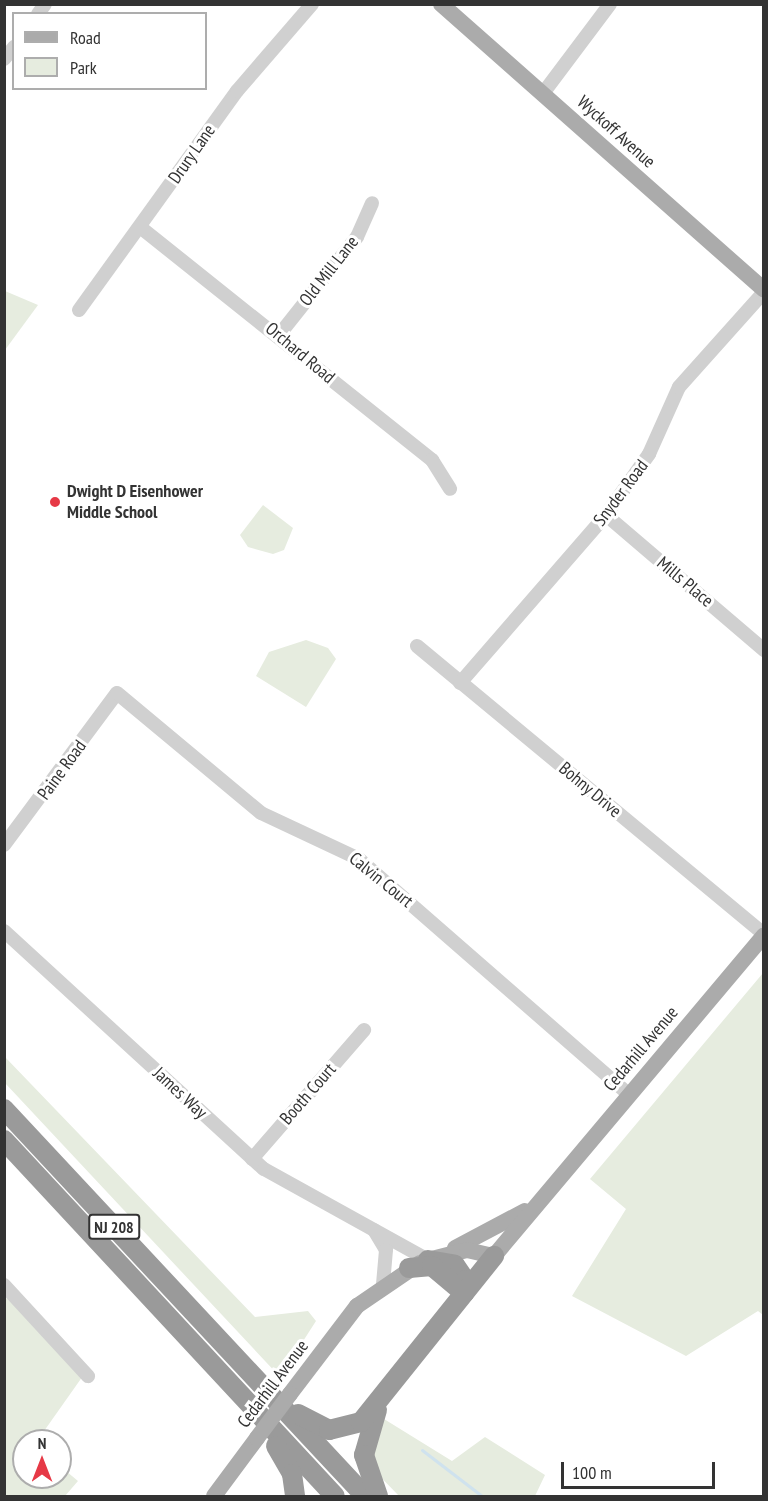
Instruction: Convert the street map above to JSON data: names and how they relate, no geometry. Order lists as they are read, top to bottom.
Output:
{
  "streets": {
    "highway": ["NJ 208"],
    "main road": ["Wyckoff Avenue", "Cedarhill Avenue"],
    "street": [
      "Drury Lane",
      "Old Mill Lane",
      "Orchard Road",
      "Snyder Road",
      "Mills Place",
      "Paine Road",
      "Bohny Drive",
      "Calvin Court",
      "James Way",
      "Booth Court"
    ]
  },
  "crossings": [
    ["Wyckoff Avenue", "Snyder Road"],
    ["Drury Lane", "Orchard Road"],
    ["Old Mill Lane", "Orchard Road"],
    ["Snyder Road", "Mills Place"],
    ["Snyder Road", "Bohny Drive"],
    ["Paine Road", "Calvin Court"],
    ["Bohny Drive", "Cedarhill Avenue"],
    ["Calvin Court", "Cedarhill Avenue"],
    ["Cedarhill Avenue", "James Way"],
    ["James Way", "Booth Court"]
  ],
  "places": ["Dwight D Eisenhower Middle School"],
  "legend": ["Road", "Park"],
  "scale_bar": "100 m",
  "north": "top"
}
